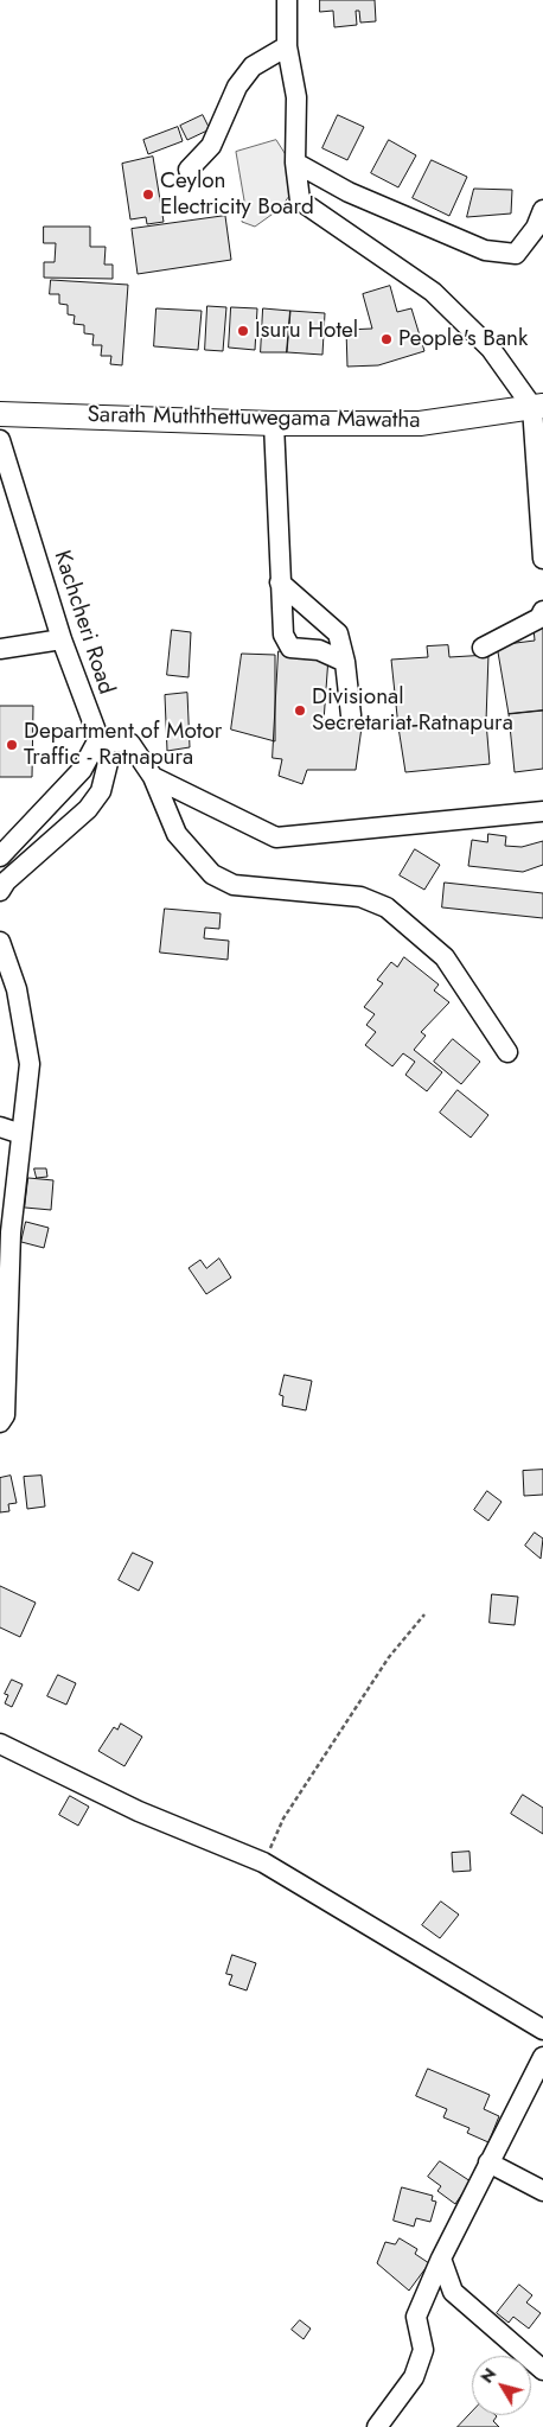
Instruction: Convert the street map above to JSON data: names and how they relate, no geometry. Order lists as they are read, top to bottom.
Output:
{
  "streets": {
    "main road": ["Sarath Muththettuwegama Mawatha"],
    "street": ["Kachcheri Road"]
  },
  "places": [
    "Ceylon Electricity Board",
    "Isuru Hotel",
    "People's Bank",
    "Divisional Secretariat Ratnapura",
    "Department of Motor Traffic - Ratnapura"
  ],
  "north": "top left"
}
